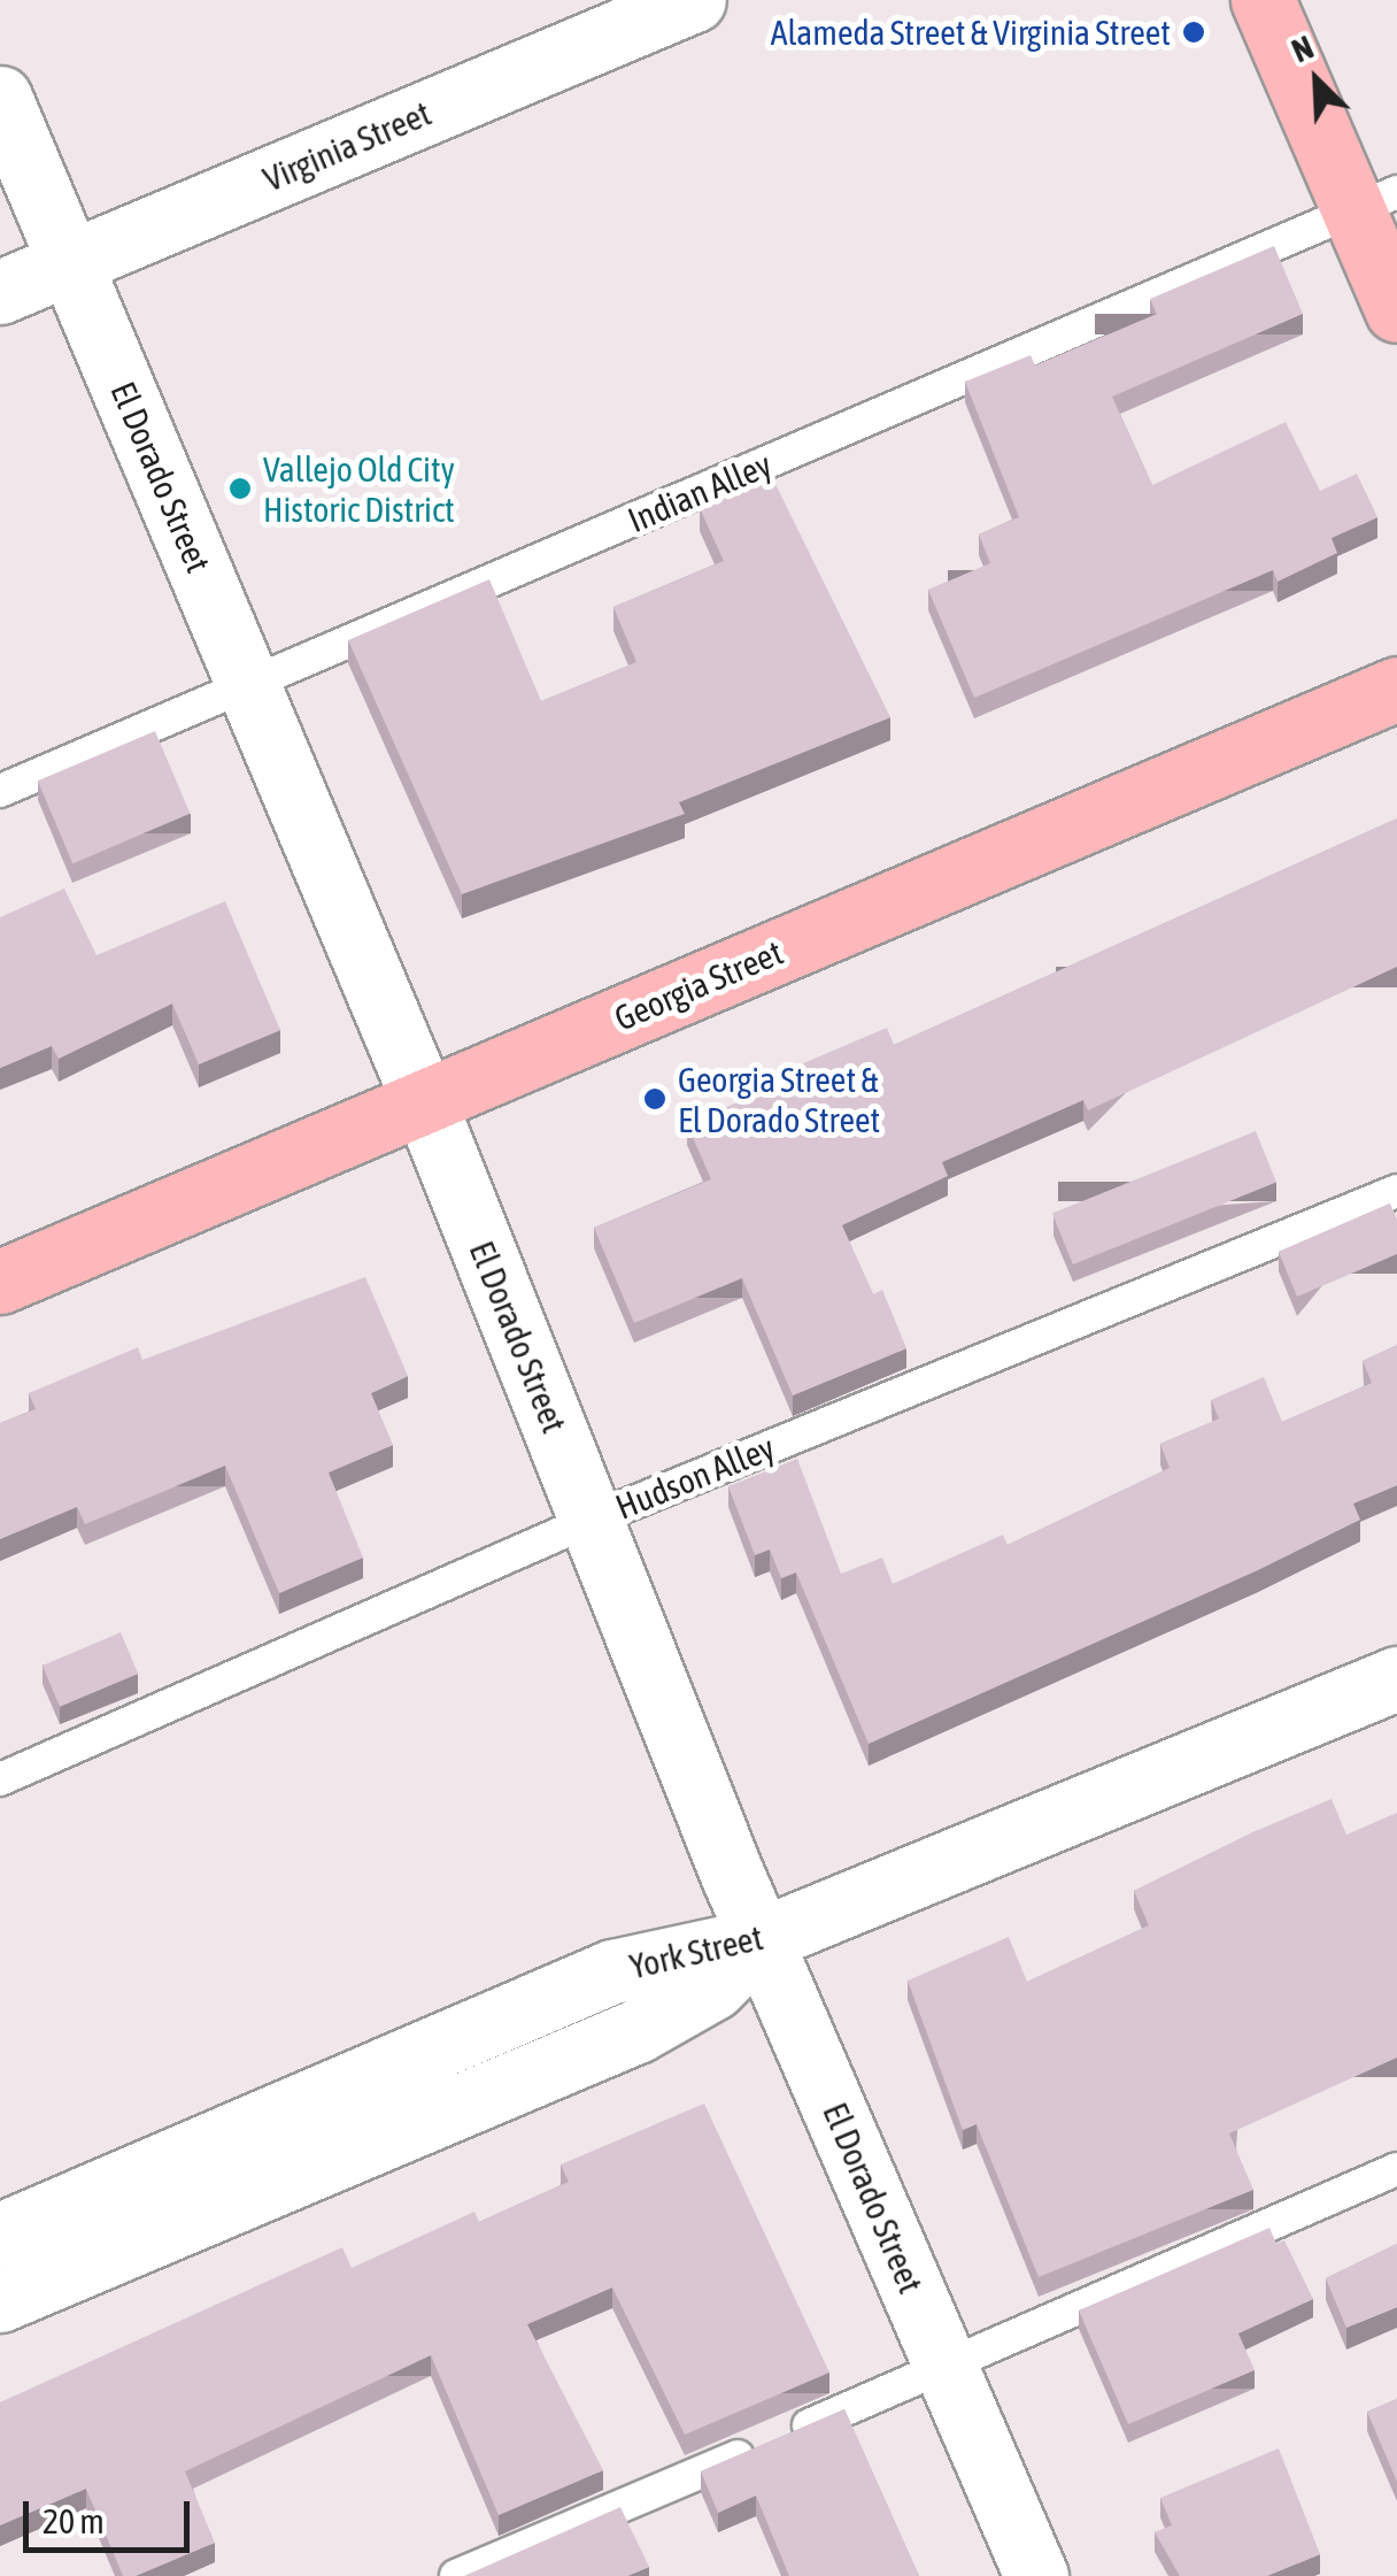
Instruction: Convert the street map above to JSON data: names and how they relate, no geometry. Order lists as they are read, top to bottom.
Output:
{
  "streets": {
    "main road": ["Georgia Street"],
    "street": ["Virginia Street", "El Dorado Street", "York Street"],
    "lane": ["Indian Alley", "Hudson Alley"]
  },
  "crossings": [
    ["Virginia Street", "El Dorado Street"],
    ["El Dorado Street", "Indian Alley"],
    ["El Dorado Street", "Georgia Street"],
    ["El Dorado Street", "Hudson Alley"],
    ["El Dorado Street", "York Street"]
  ],
  "places": ["Alameda Street & Virginia Street", "Vallejo Old City Historic District", "Georgia Street & El Dorado Street"],
  "scale_bar": "20 m",
  "north": "top left"
}
